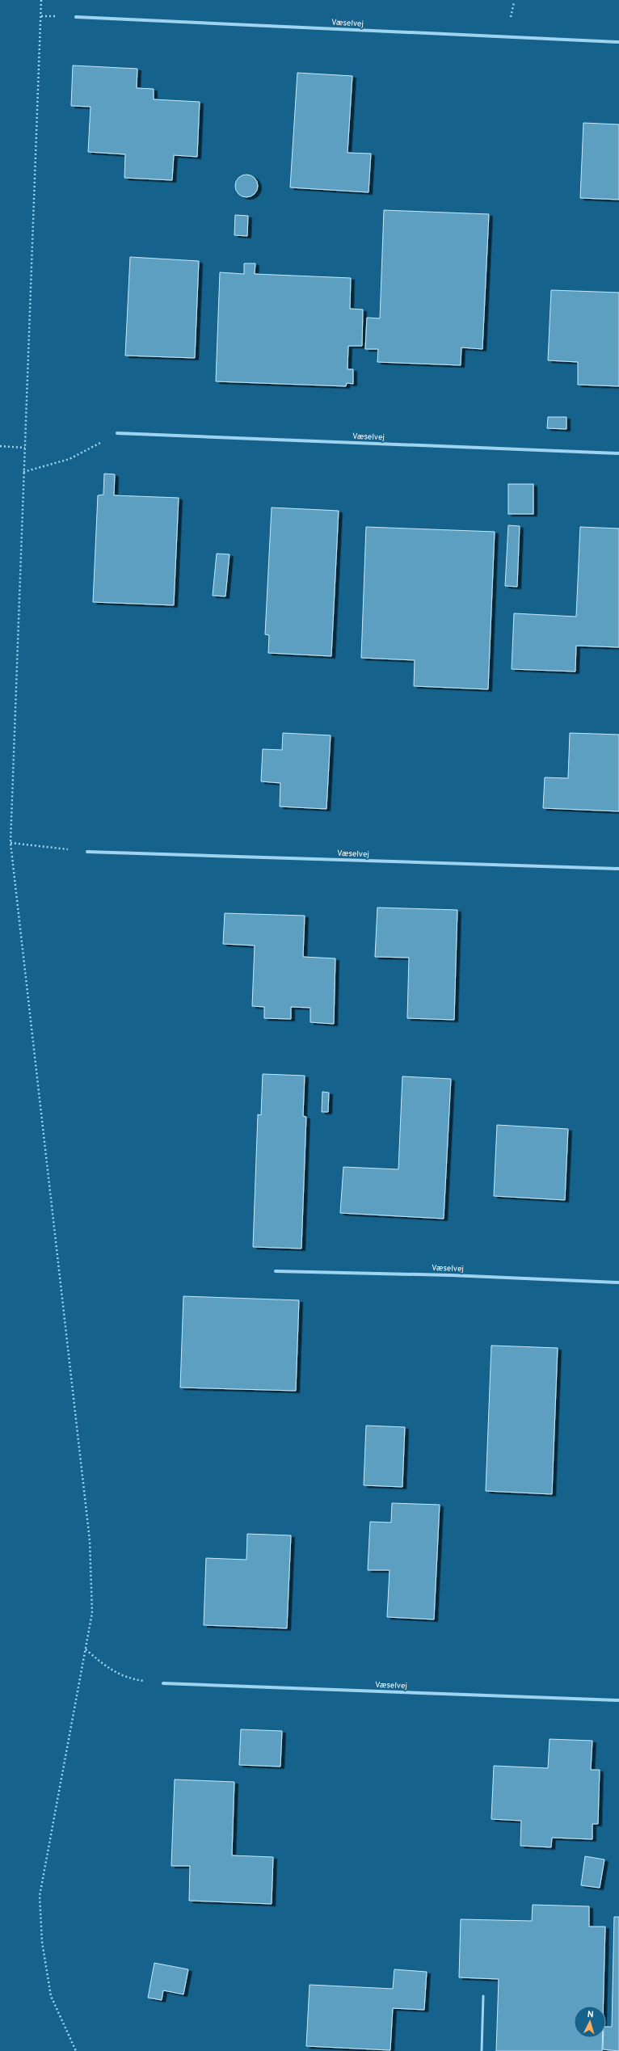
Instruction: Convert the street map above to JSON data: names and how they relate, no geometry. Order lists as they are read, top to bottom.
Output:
{
  "streets": {
    "street": ["Væselvej"]
  },
  "north": "top"
}
